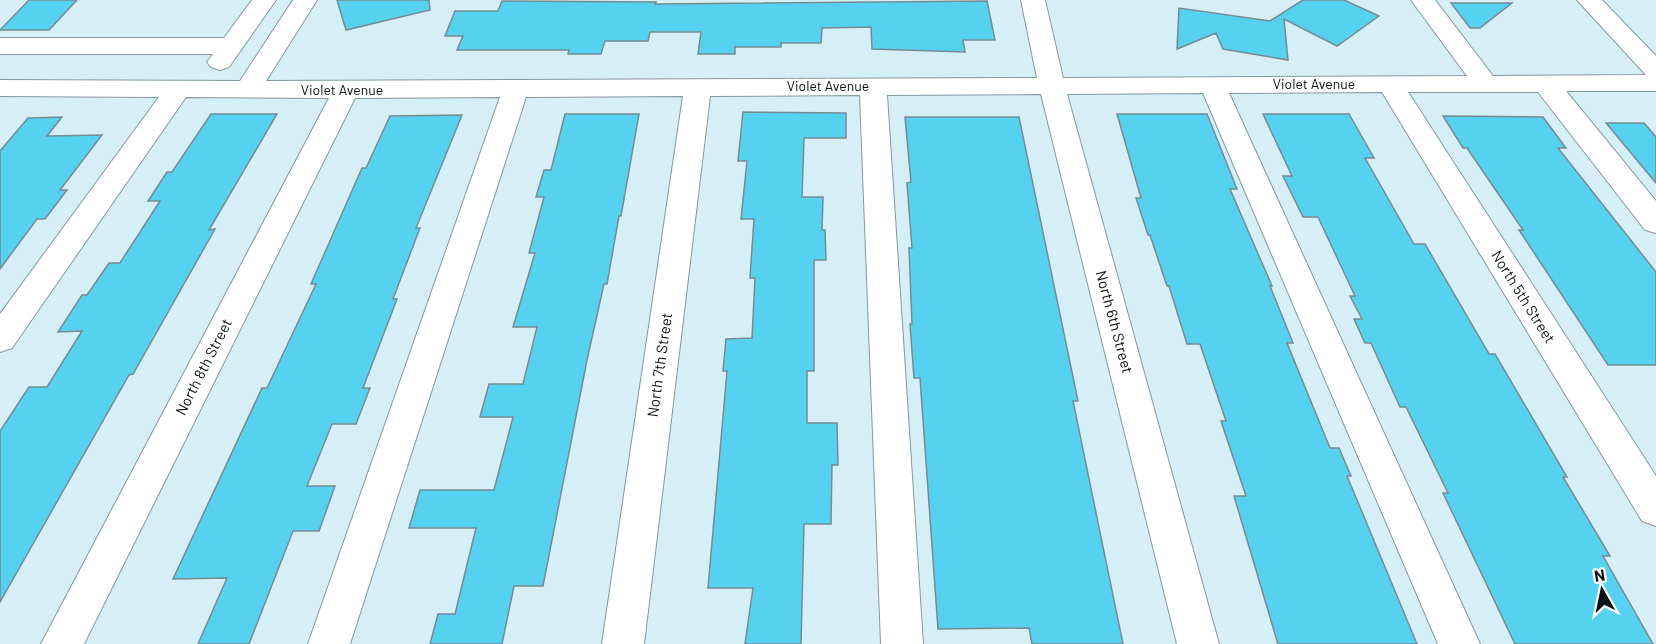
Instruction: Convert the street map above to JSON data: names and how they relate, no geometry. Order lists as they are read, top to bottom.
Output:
{
  "streets": {
    "street": [
      "Violet Avenue",
      "North 5th Street",
      "North 6th Street",
      "North 7th Street",
      "North 8th Street"
    ]
  },
  "crossings": [
    ["Violet Avenue", "North 5th Street"],
    ["Violet Avenue", "North 6th Street"],
    ["Violet Avenue", "North 7th Street"],
    ["Violet Avenue", "North 8th Street"]
  ],
  "north": "top"
}
